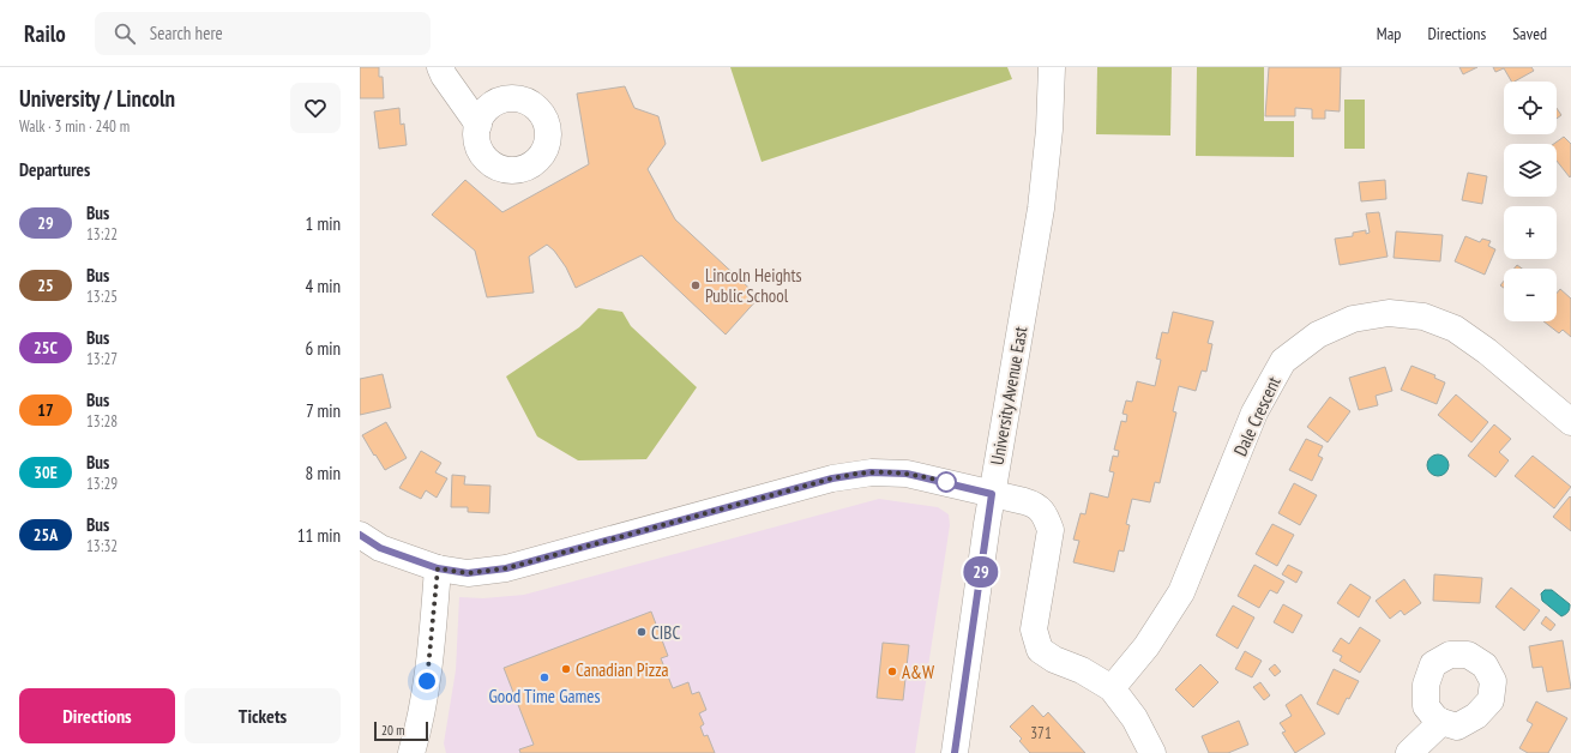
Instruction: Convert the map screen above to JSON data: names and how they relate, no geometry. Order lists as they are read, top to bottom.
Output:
{
  "streets": {
    "street": ["University Avenue East", "Dale Crescent"]
  },
  "places": [
    "Lincoln Heights Public School",
    "CIBC",
    "Canadian Pizza",
    "A&W",
    "Good Time Games"
  ],
  "lines": ["bus line 29"],
  "house_numbers": ["371"],
  "scale_bar": "20 m",
  "page": {
    "header": "Railo",
    "search": "Search here",
    "nav": ["Map", "Directions", "Saved"],
    "heading": [
      ["University / Lincoln", "Walk · 3 min · 240 m"],
      "Departures"
    ],
    "on_map": "29",
    "map_buttons": ["+", "−"],
    "list": [
      {
        "mark": "29",
        "name": "Bus",
        "note": "13:22",
        "value": "1 min"
      },
      {
        "mark": "25",
        "name": "Bus",
        "note": "13:25",
        "value": "4 min"
      },
      {
        "mark": "25C",
        "name": "Bus",
        "note": "13:27",
        "value": "6 min"
      },
      {
        "mark": "17",
        "name": "Bus",
        "note": "13:28",
        "value": "7 min"
      },
      {
        "mark": "30E",
        "name": "Bus",
        "note": "13:29",
        "value": "8 min"
      },
      {
        "mark": "25A",
        "name": "Bus",
        "note": "13:32",
        "value": "11 min"
      }
    ],
    "buttons": ["Directions", "Tickets"],
    "scale": "20 m"
  }
}
